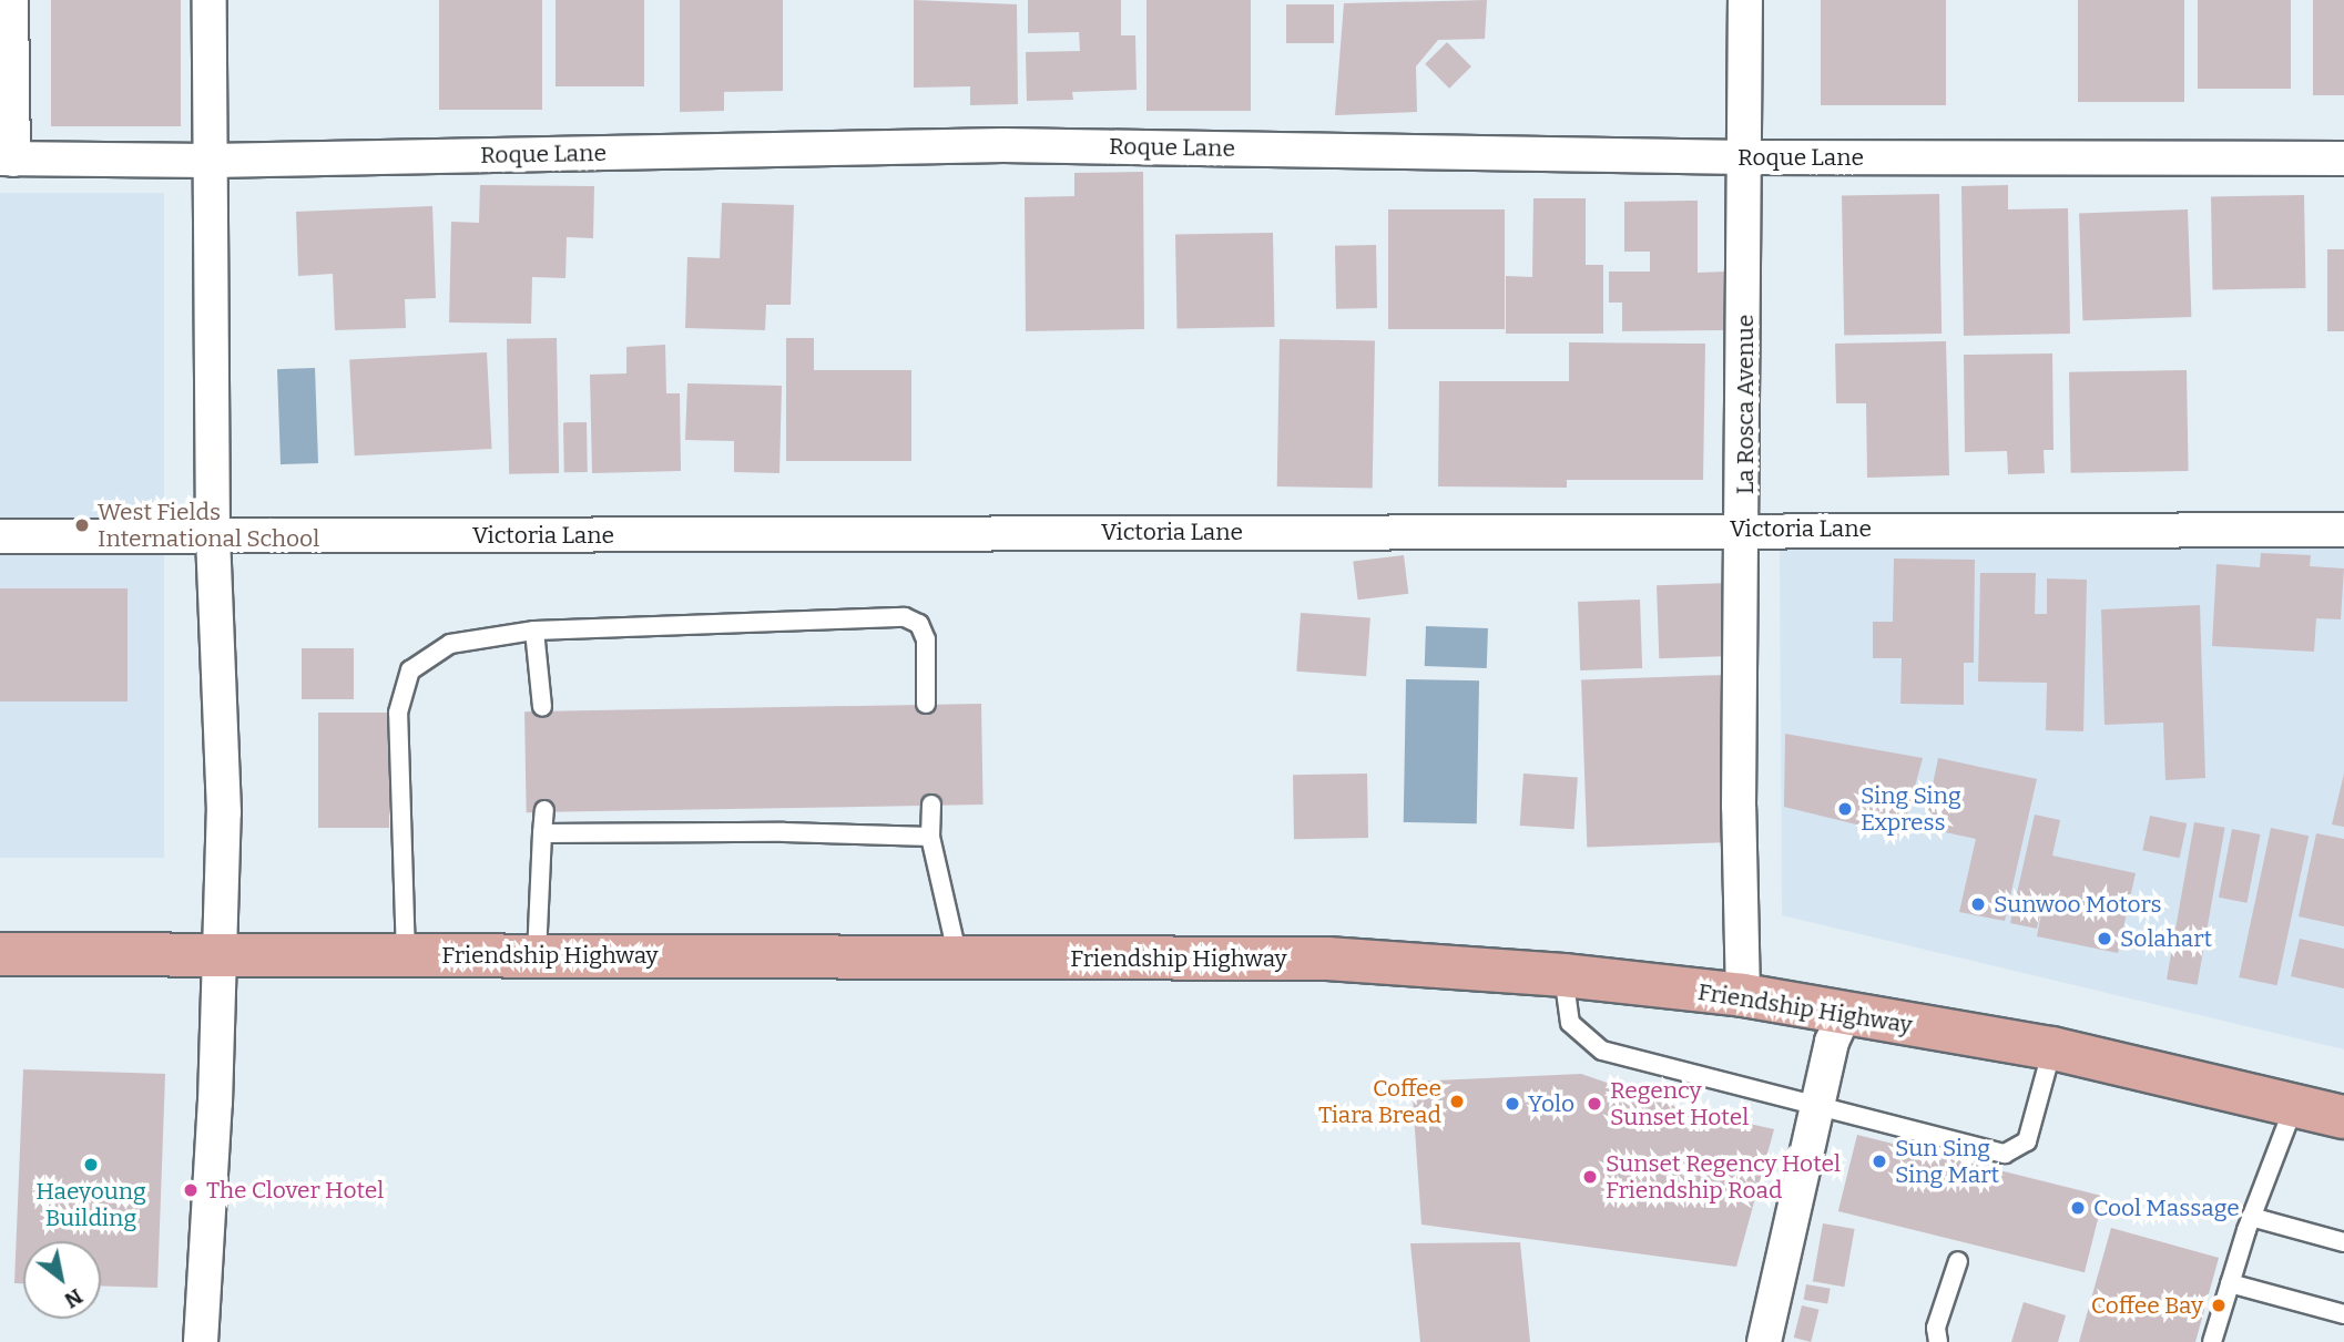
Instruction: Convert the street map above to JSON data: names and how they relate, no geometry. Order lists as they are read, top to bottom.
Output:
{
  "streets": {
    "main road": ["Friendship Highway"],
    "street": ["Roque Lane", "La Rosca Avenue", "Victoria Lane"]
  },
  "crossings": [
    ["Roque Lane", "La Rosca Avenue"],
    ["La Rosca Avenue", "Victoria Lane"],
    ["La Rosca Avenue", "Friendship Highway"]
  ],
  "places": [
    "West Fields International School",
    "Sing Sing Express",
    "Sunwoo Motors",
    "Solahart",
    "Coffee Tiara Bread",
    "Yolo",
    "Regency Sunset Hotel",
    "Sun Sing Sing Mart",
    "Haeyoung Building",
    "Sunset Regency Hotel Friendship Road",
    "The Clover Hotel",
    "Cool Massage",
    "Coffee Bay"
  ],
  "north": "bottom right"
}
